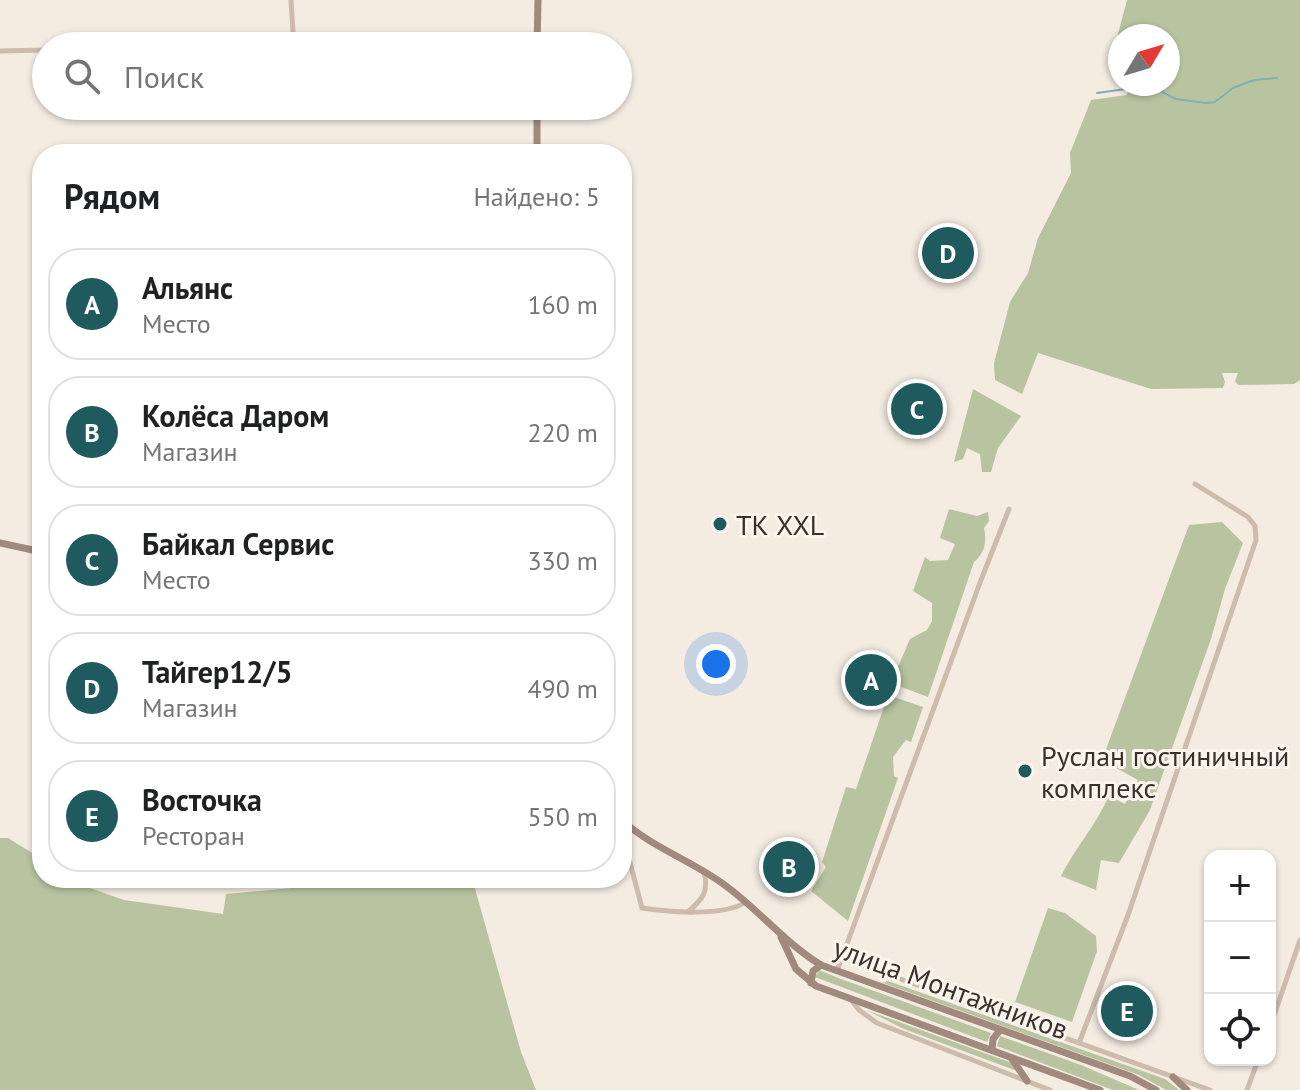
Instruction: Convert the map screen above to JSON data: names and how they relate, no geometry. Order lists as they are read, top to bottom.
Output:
{
  "streets": {
    "main road": ["улица Монтажников"]
  },
  "places": ["ТК XXL", "Руслан гостиничный комплекс"],
  "north": "top right",
  "page": {
    "search": "Поиск",
    "heading": ["Рядом", "Найдено: 5"],
    "pins": [
      "D",
      "C",
      "A",
      "B",
      "E"
    ],
    "list": [
      {
        "mark": "A",
        "name": "Альянс",
        "note": "Место",
        "value": "160 m"
      },
      {
        "mark": "B",
        "name": "Колёса Даром",
        "note": "Магазин",
        "value": "220 m"
      },
      {
        "mark": "C",
        "name": "Байкал Сервис",
        "note": "Место",
        "value": "330 m"
      },
      {
        "mark": "D",
        "name": "Тайгер12/5",
        "note": "Магазин",
        "value": "490 m"
      },
      {
        "mark": "E",
        "name": "Восточка",
        "note": "Ресторан",
        "value": "550 m"
      }
    ],
    "map_buttons": ["+", "−"]
  }
}
